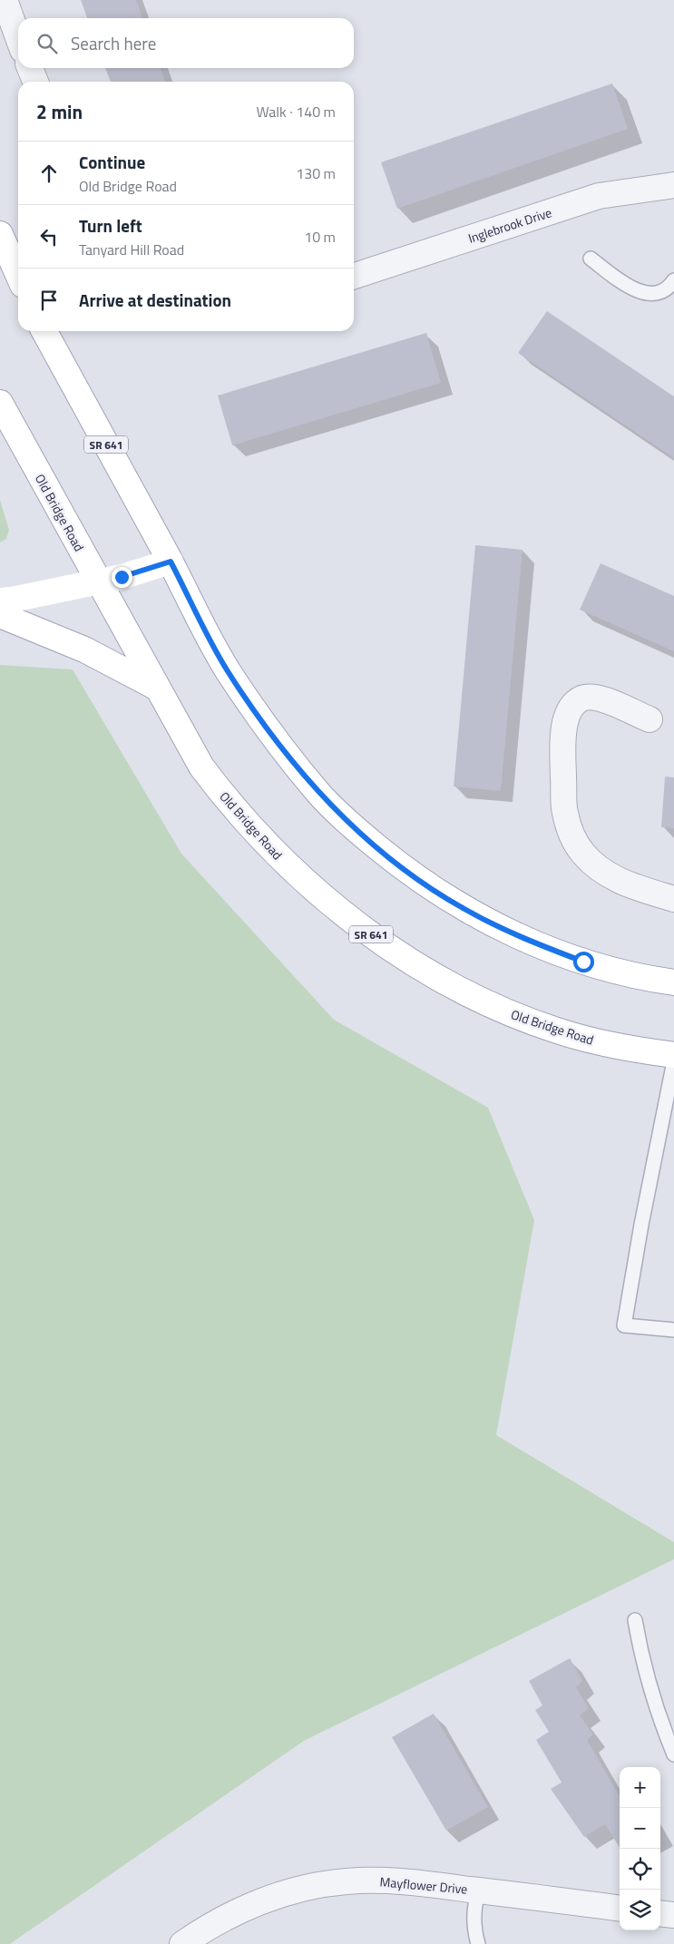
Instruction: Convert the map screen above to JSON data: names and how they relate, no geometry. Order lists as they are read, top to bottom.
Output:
{
  "streets": {
    "main road": ["SR 641", "Old Bridge Road"],
    "street": ["Inglebrook Drive", "Mayflower Drive"]
  },
  "page": {
    "search": "Search here",
    "heading": ["2 min", "Walk · 140 m"],
    "list": [
      ["Continue", "Old Bridge Road", "130 m"],
      ["Turn left", "Tanyard Hill Road", "10 m"],
      "Arrive at destination"
    ],
    "map_buttons": ["+", "−"]
  }
}
